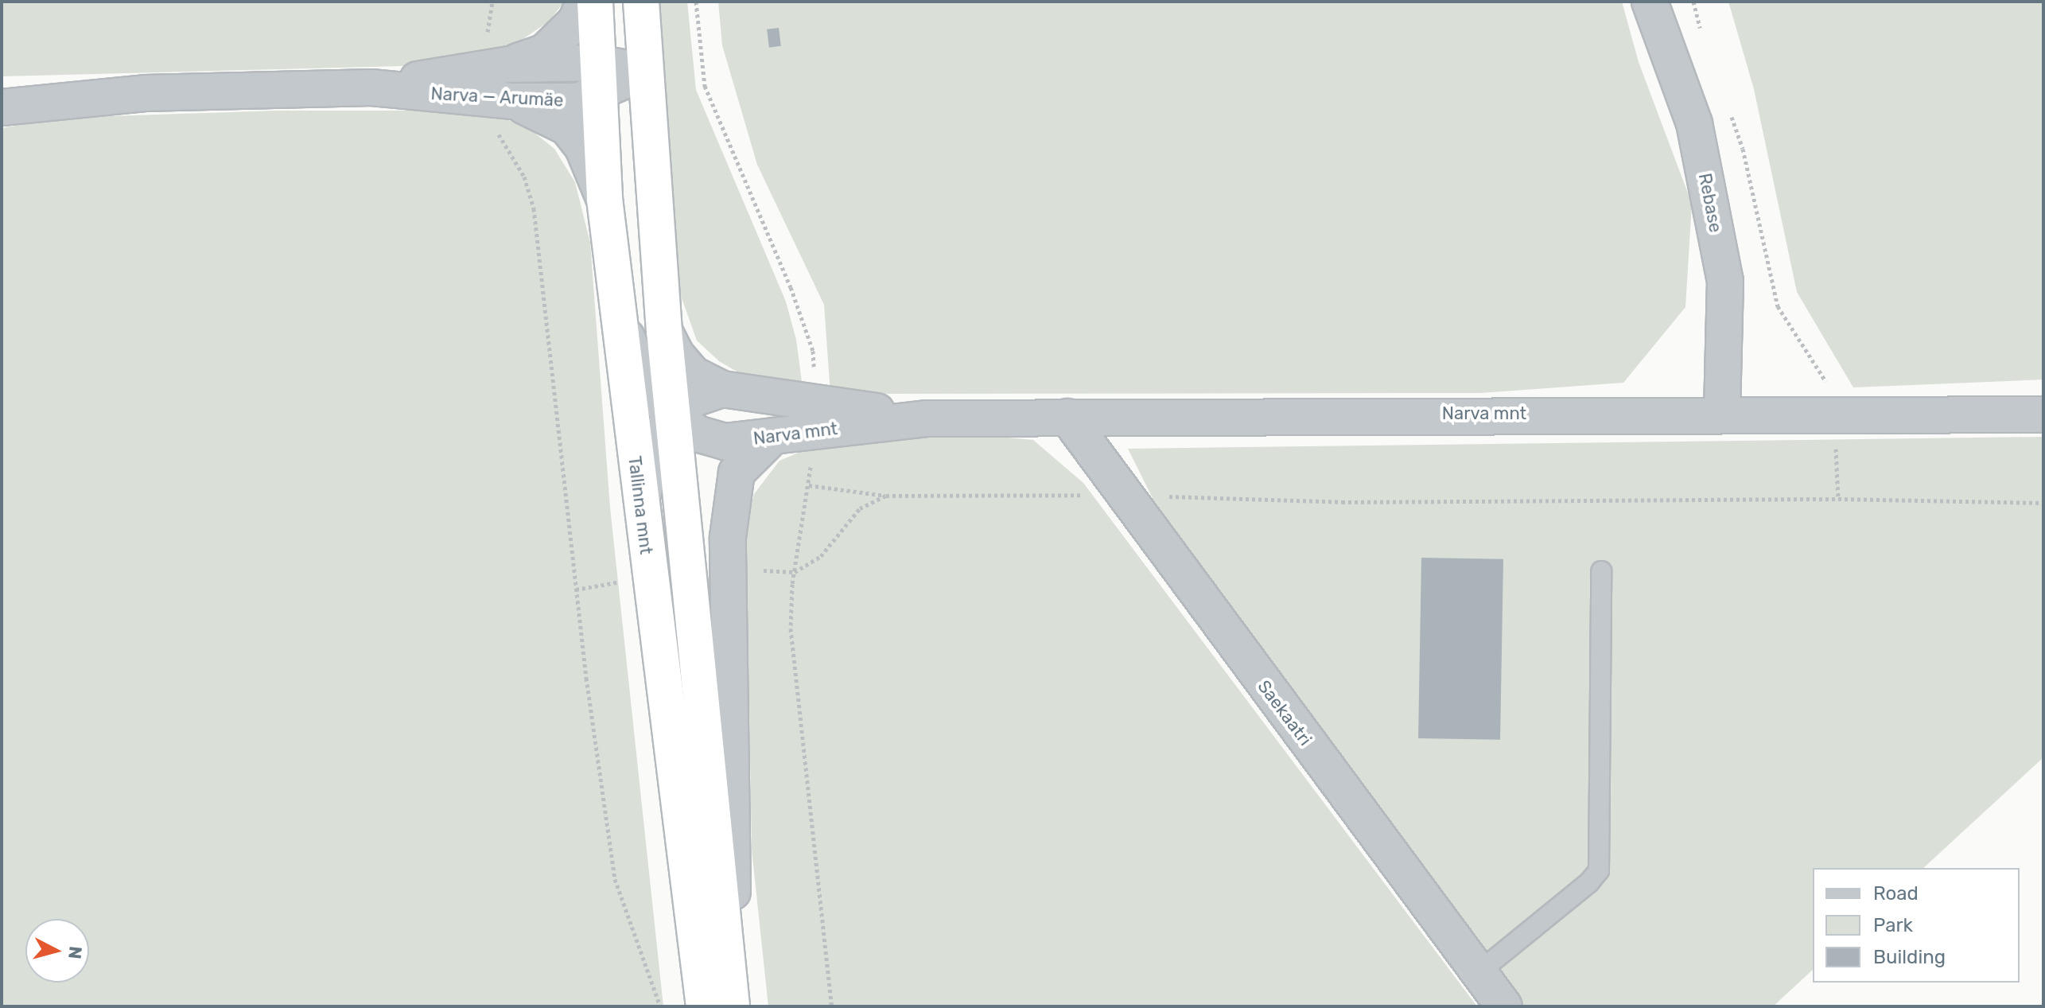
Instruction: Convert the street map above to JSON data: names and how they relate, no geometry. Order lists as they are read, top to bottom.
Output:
{
  "streets": {
    "highway": ["Tallinna mnt"],
    "street": [
      "Narva — Arumäe",
      "Rebase",
      "Narva mnt",
      "Saekaatri"
    ]
  },
  "crossings": [
    ["Narva — Arumäe", "Tallinna mnt"],
    ["Rebase", "Narva mnt"],
    ["Narva mnt", "Tallinna mnt"],
    ["Narva mnt", "Saekaatri"]
  ],
  "legend": ["Road", "Park", "Building"],
  "north": "right"
}
